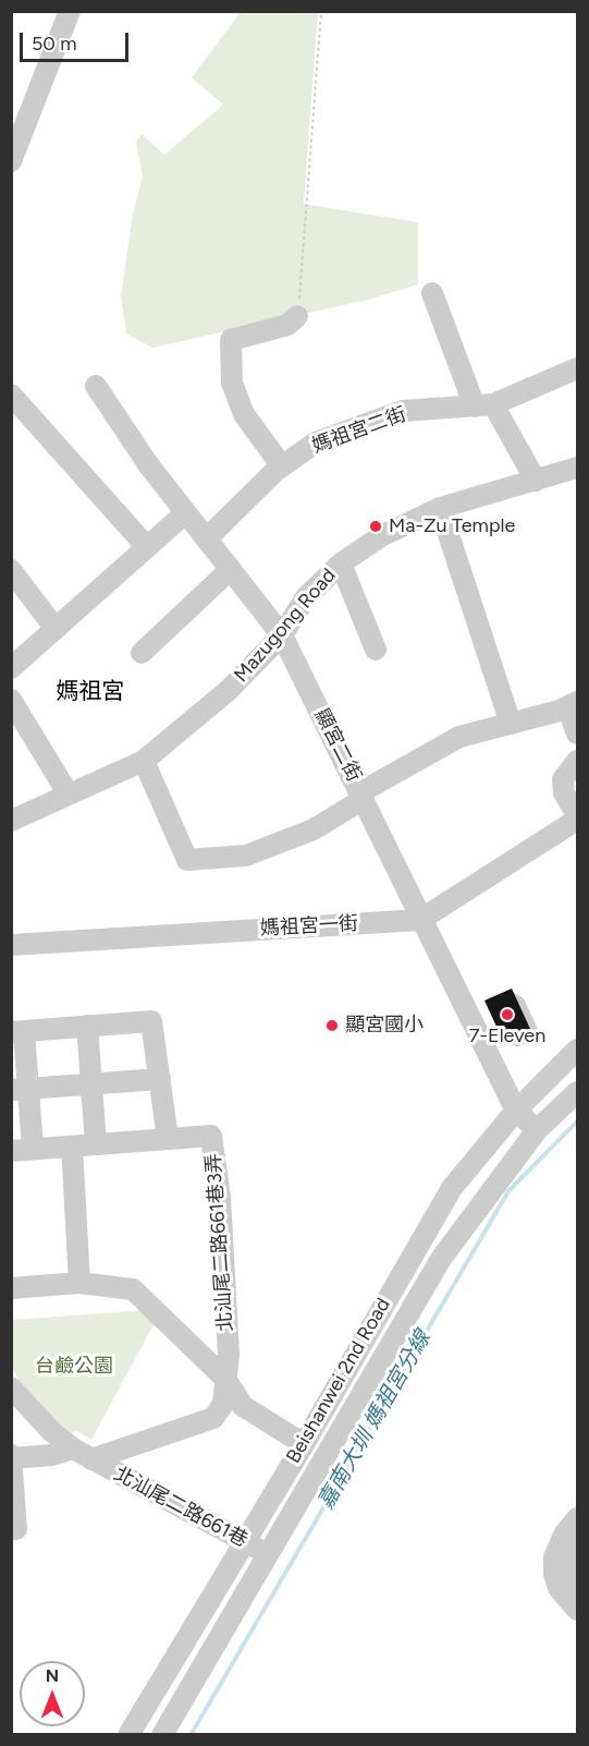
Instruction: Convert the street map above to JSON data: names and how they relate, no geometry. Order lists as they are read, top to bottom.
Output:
{
  "streets": {
    "street": [
      "媽祖宮二街",
      "Mazugong Road",
      "顯宮二街",
      "媽祖宮一街",
      "北汕尾二路661巷3弄",
      "Beishanwei 2nd Road",
      "北汕尾二路661巷"
    ]
  },
  "crossings": [
    ["媽祖宮二街", "顯宮二街"],
    ["Mazugong Road", "顯宮二街"],
    ["顯宮二街", "媽祖宮一街"],
    ["顯宮二街", "Beishanwei 2nd Road"],
    ["北汕尾二路661巷3弄", "北汕尾二路661巷"],
    ["Beishanwei 2nd Road", "北汕尾二路661巷"]
  ],
  "districts": ["媽祖宮"],
  "water": ["嘉南大圳 媽祖宮分線"],
  "parks": ["台鹼公園"],
  "places": ["Ma-Zu Temple", "7-Eleven", "顯宮國小"],
  "scale_bar": "50 m",
  "north": "top"
}
